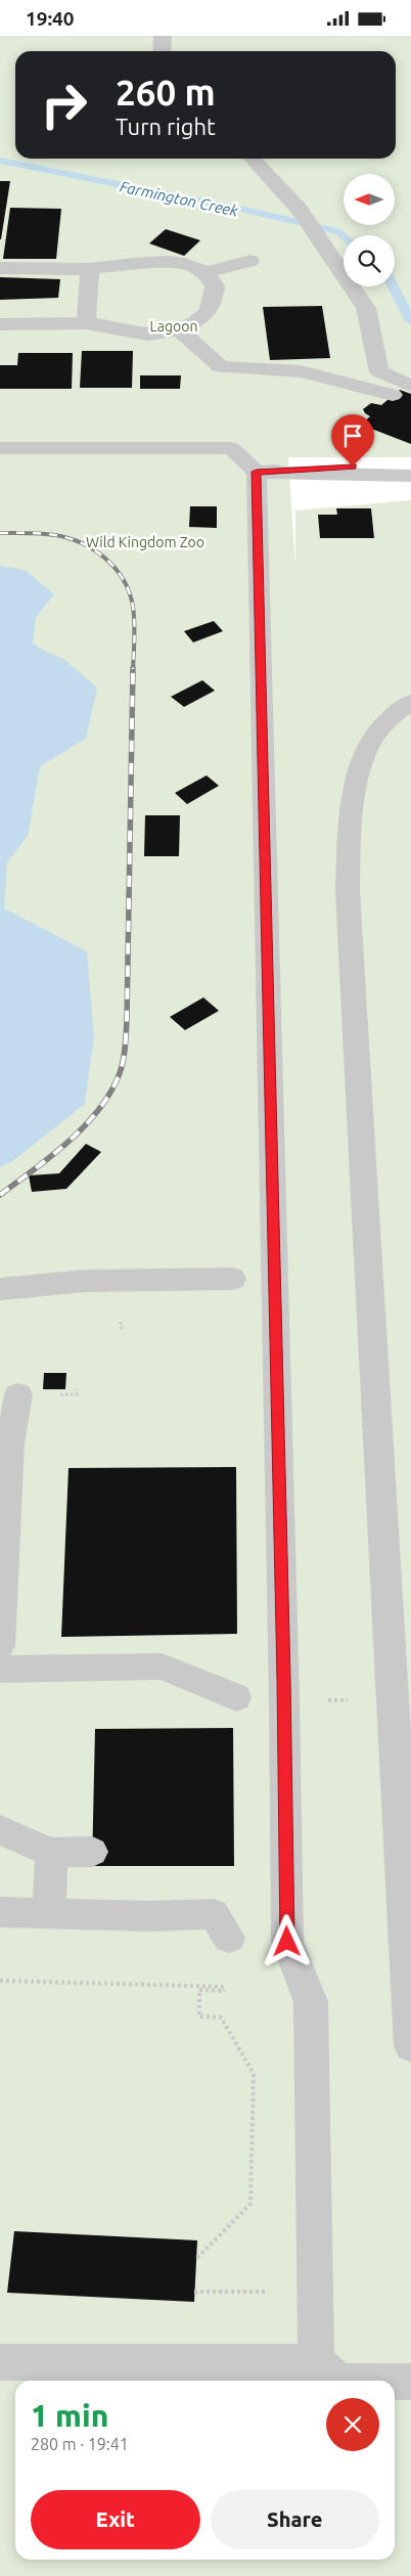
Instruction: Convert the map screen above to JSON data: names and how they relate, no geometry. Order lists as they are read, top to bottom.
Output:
{
  "water": ["Farmington Creek"],
  "parks": ["Lagoon", "Wild Kingdom Zoo"],
  "north": "left",
  "page": {
    "status": "19:40",
    "turn": ["260 m", "Turn right"],
    "heading": ["1 min", "280 m · 19:41"],
    "buttons": ["Exit", "Share"]
  }
}
